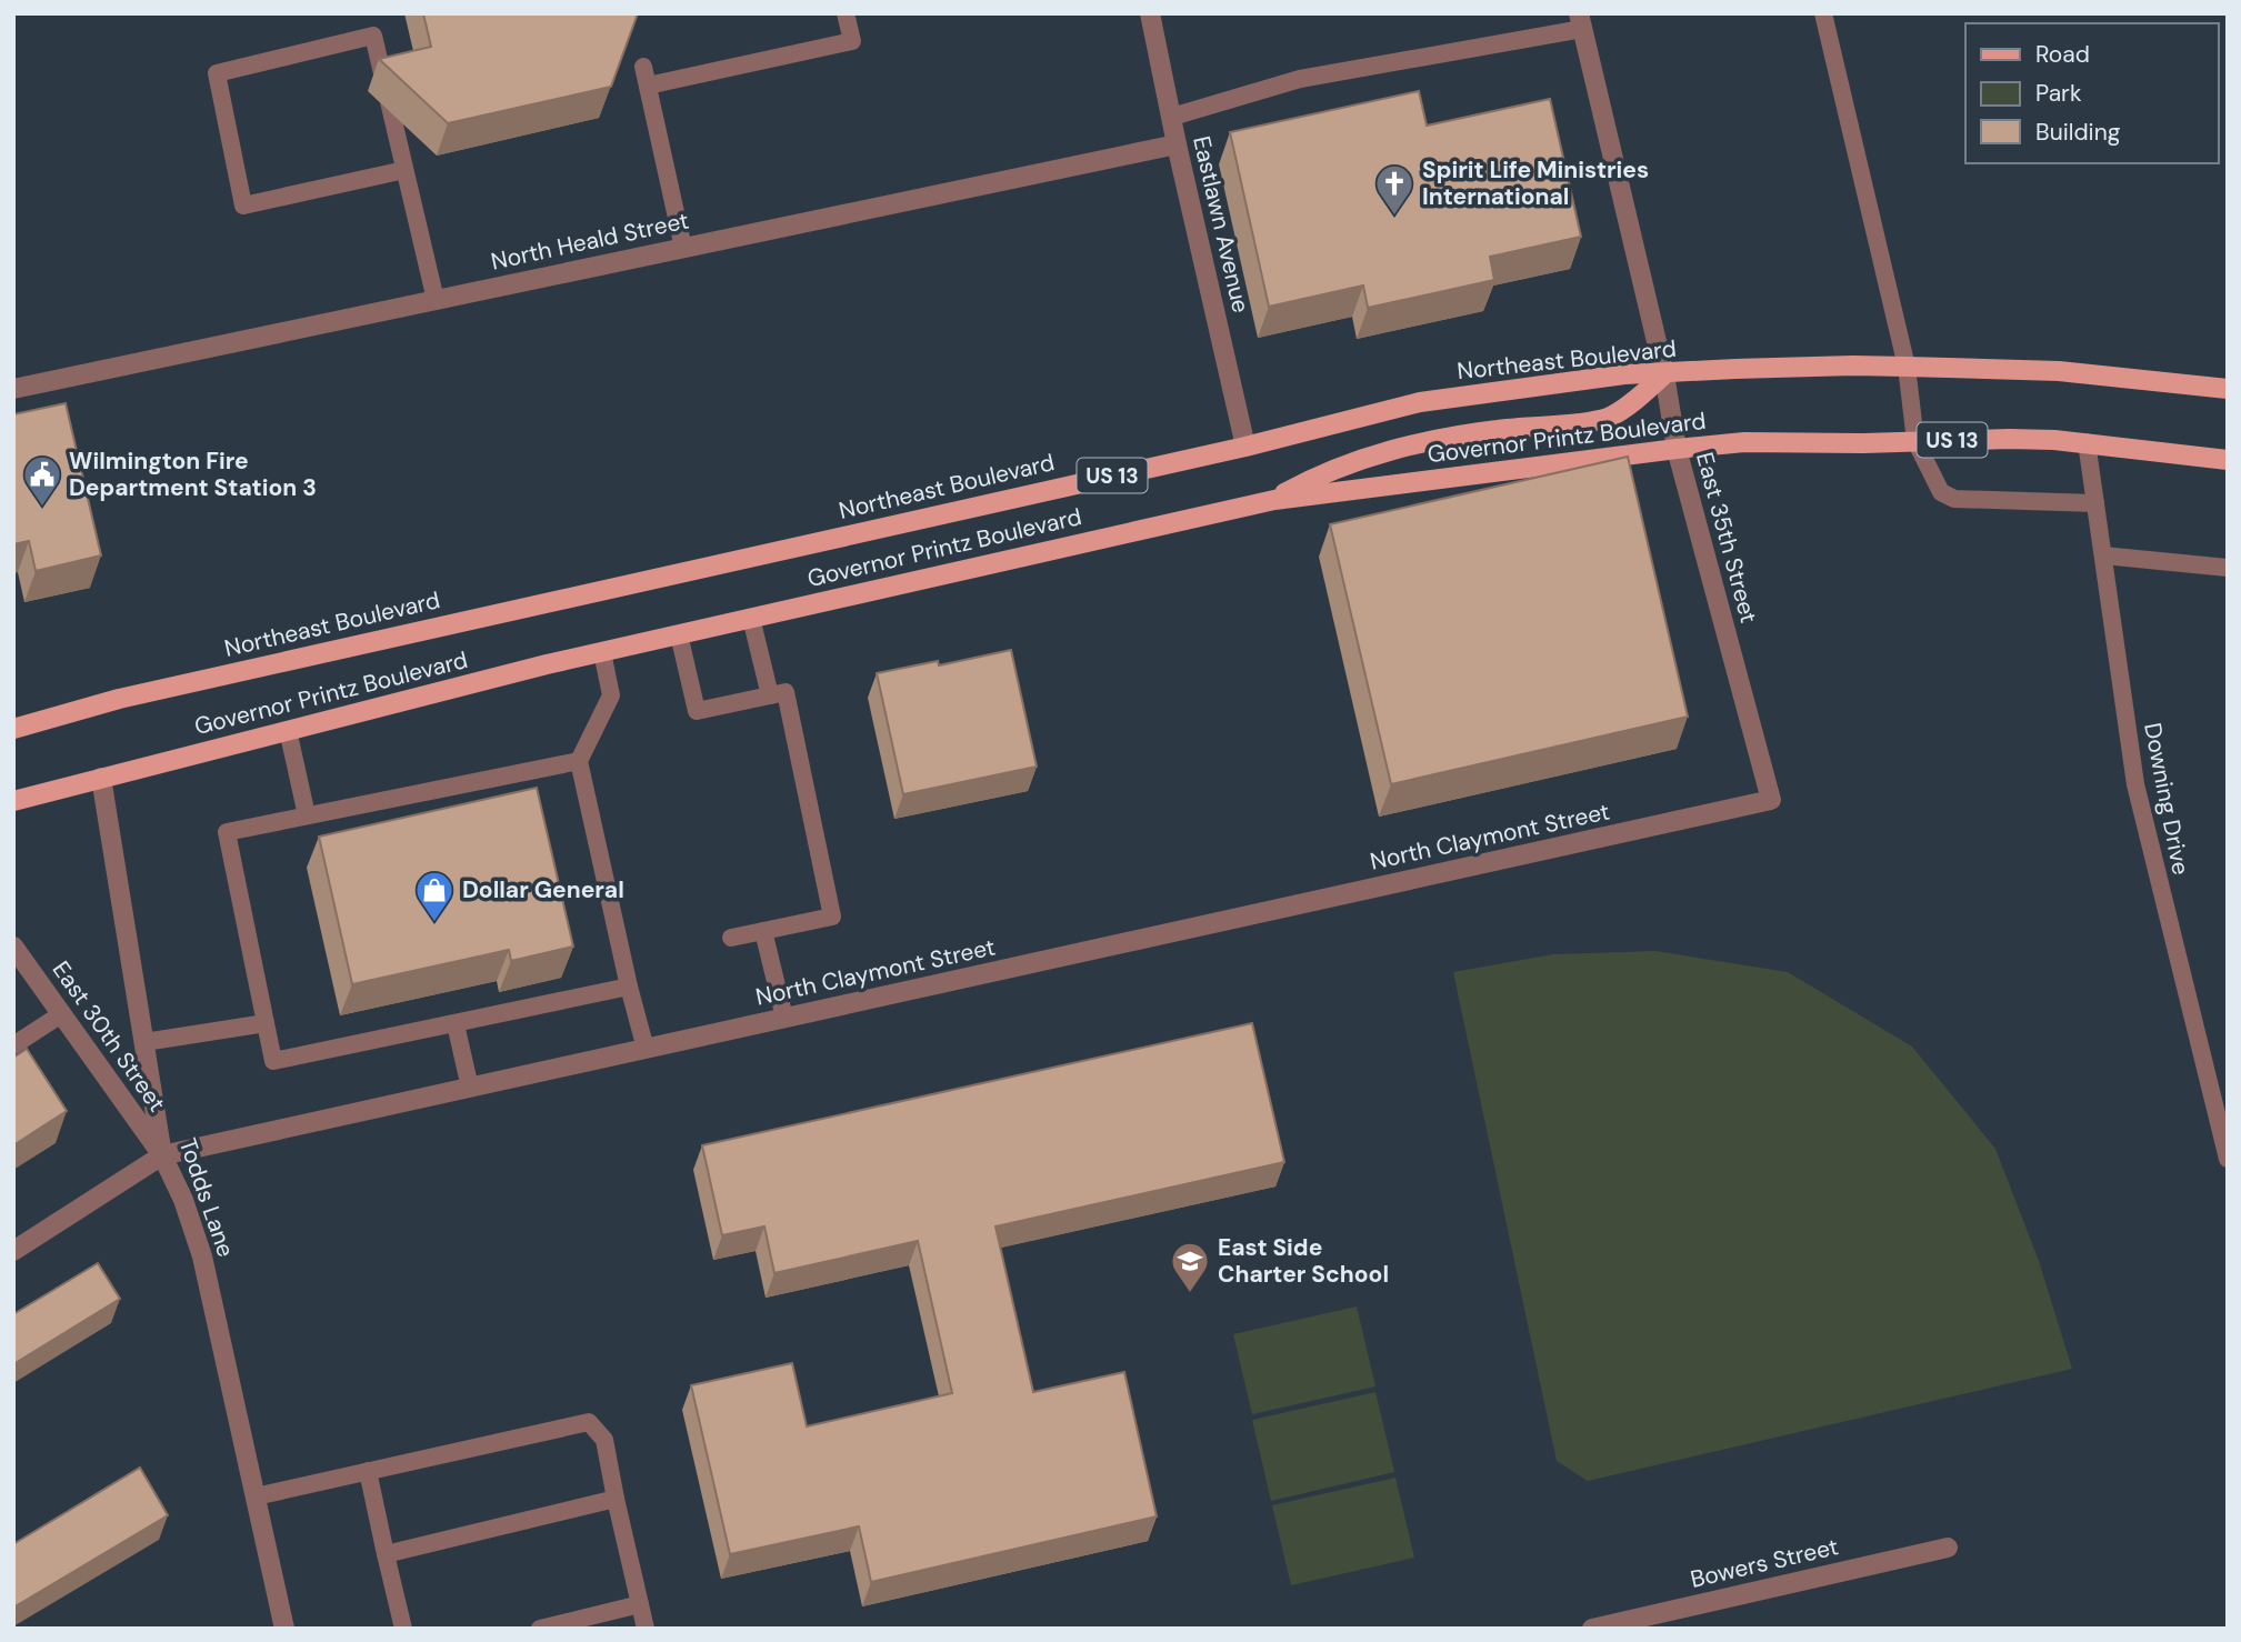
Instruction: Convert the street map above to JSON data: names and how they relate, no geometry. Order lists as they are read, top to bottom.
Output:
{
  "streets": {
    "main road": ["Northeast Boulevard", "Governor Printz Boulevard", "US 13"],
    "street": [
      "Eastlawn Avenue",
      "North Heald Street",
      "East 35th Street",
      "North Claymont Street",
      "East 30th Street",
      "Todds Lane",
      "Bowers Street"
    ],
    "lane": ["Downing Drive"]
  },
  "crossings": [
    ["Eastlawn Avenue", "North Heald Street"],
    ["Eastlawn Avenue", "Northeast Boulevard"],
    ["Northeast Boulevard", "East 35th Street"],
    ["Governor Printz Boulevard", "East 35th Street"],
    ["Governor Printz Boulevard", "Downing Drive"],
    ["Governor Printz Boulevard", "Todds Lane"],
    ["East 35th Street", "North Claymont Street"],
    ["North Claymont Street", "East 30th Street"],
    ["North Claymont Street", "Todds Lane"],
    ["East 30th Street", "Todds Lane"]
  ],
  "places": {
    "church": ["Spirit Life Ministries International"],
    "public building": ["Wilmington Fire Department Station 3"],
    "shop": ["Dollar General"],
    "school or university": ["East Side Charter School"]
  },
  "legend": ["Road", "Park", "Building"]
}
